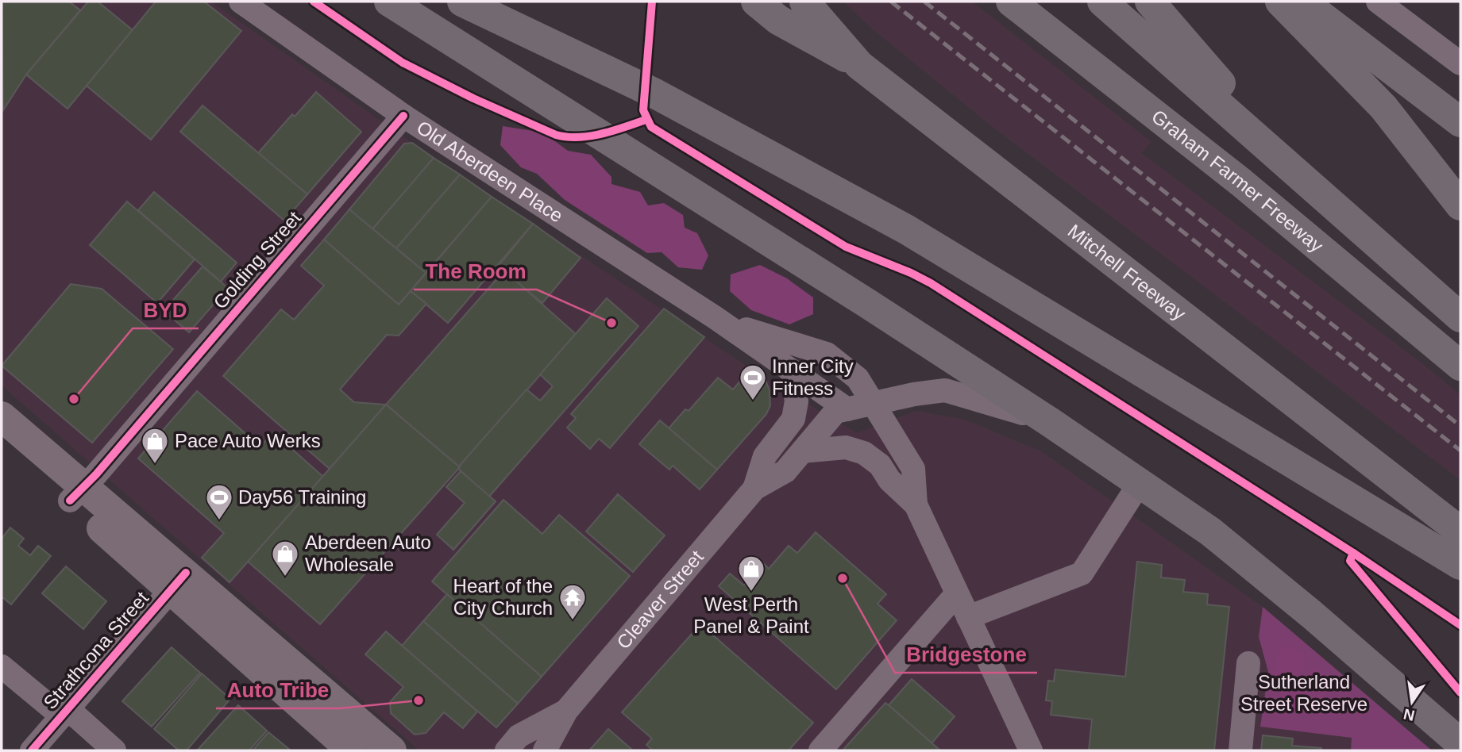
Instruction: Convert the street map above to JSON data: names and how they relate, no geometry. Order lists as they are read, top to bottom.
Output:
{
  "streets": {
    "highway": ["Graham Farmer Freeway", "Mitchell Freeway"],
    "street": [
      "Old Aberdeen Place",
      "Golding Street",
      "Cleaver Street",
      "Strathcona Street"
    ]
  },
  "crossings": [
    ["Old Aberdeen Place", "Golding Street"],
    ["Old Aberdeen Place", "Cleaver Street"]
  ],
  "parks": ["Sutherland Street Reserve"],
  "places": {
    "other": [
      "The Room",
      "BYD",
      "Bridgestone",
      "Auto Tribe"
    ],
    "sports": ["Inner City Fitness", "Day56 Training"],
    "shop": ["Pace Auto Werks", "Aberdeen Auto Wholesale", "West Perth Panel & Paint"],
    "temple": ["Heart of the City Church"]
  },
  "north": "bottom"
}
